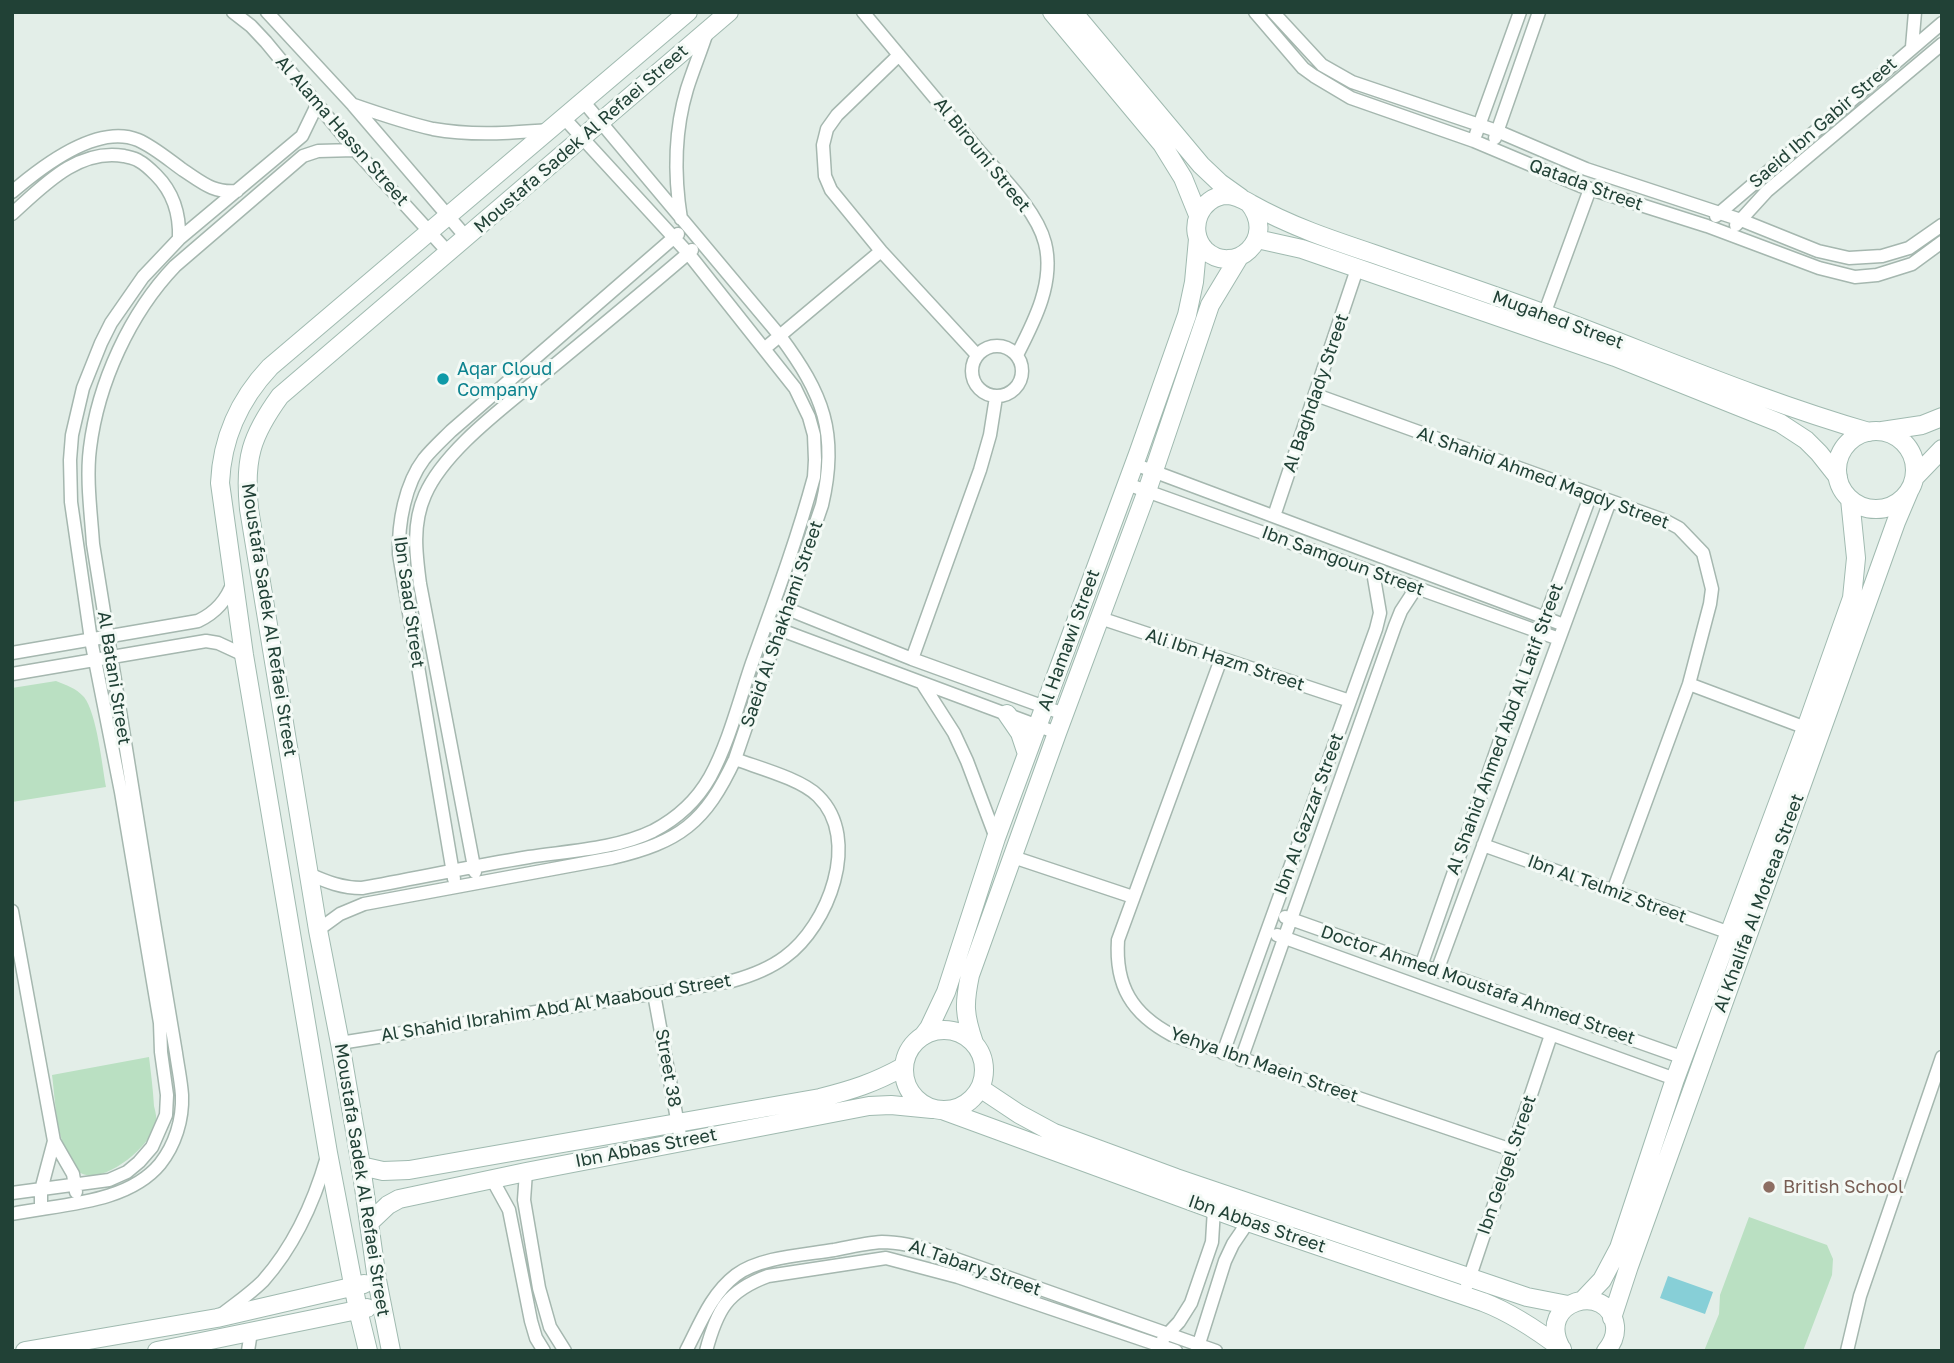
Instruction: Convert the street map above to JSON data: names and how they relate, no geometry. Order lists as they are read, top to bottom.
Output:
{
  "streets": {
    "street": [
      "Saeid Ibn Gabir Street",
      "Al Alama Hassn Street",
      "Moustafa Sadek Al Refaei Street",
      "Al Birouni Street",
      "Qatada Street",
      "Mugahed Street",
      "Al Baghdady Street",
      "Al Shahid Ahmed Magdy Street",
      "Ibn Samgoun Street",
      "Ibn Saad Street",
      "Saeid Al Shakhami Street",
      "Al Hamawi Street",
      "Ali Ibn Hazm Street",
      "Al Batani Street",
      "Al Shahid Ahmed Abd Al Latif Street",
      "Ibn Al Gazzar Street",
      "Ibn Al Telmiz Street",
      "Al Khalifa Al Moteaa Street",
      "Doctor Ahmed Moustafa Ahmed Street",
      "Al Shahid Ibrahim Abd Al Maaboud Street",
      "Yehya Ibn Maein Street",
      "Street 38",
      "Ibn Abbas Street",
      "Ibn Gelgel Street",
      "Al Tabary Street"
    ]
  },
  "crossings": [
    ["Saeid Ibn Gabir Street", "Qatada Street"],
    ["Al Alama Hassn Street", "Moustafa Sadek Al Refaei Street"],
    ["Al Alama Hassn Street", "Al Batani Street"],
    ["Moustafa Sadek Al Refaei Street", "Saeid Al Shakhami Street"],
    ["Moustafa Sadek Al Refaei Street", "Al Shahid Ibrahim Abd Al Maaboud Street"],
    ["Moustafa Sadek Al Refaei Street", "Ibn Abbas Street"],
    ["Mugahed Street", "Al Baghdady Street"],
    ["Mugahed Street", "Al Hamawi Street"],
    ["Mugahed Street", "Al Khalifa Al Moteaa Street"],
    ["Al Baghdady Street", "Al Shahid Ahmed Magdy Street"],
    ["Al Baghdady Street", "Ibn Samgoun Street"],
    ["Al Shahid Ahmed Magdy Street", "Al Shahid Ahmed Abd Al Latif Street"],
    ["Al Shahid Ahmed Magdy Street", "Ibn Al Telmiz Street"],
    ["Ibn Samgoun Street", "Al Hamawi Street"],
    ["Ibn Samgoun Street", "Al Shahid Ahmed Abd Al Latif Street"],
    ["Ibn Samgoun Street", "Ibn Al Gazzar Street"],
    ["Ibn Saad Street", "Saeid Al Shakhami Street"],
    ["Saeid Al Shakhami Street", "Al Shahid Ibrahim Abd Al Maaboud Street"],
    ["Al Hamawi Street", "Ali Ibn Hazm Street"],
    ["Al Hamawi Street", "Ibn Abbas Street"],
    ["Ali Ibn Hazm Street", "Ibn Al Gazzar Street"],
    ["Ali Ibn Hazm Street", "Yehya Ibn Maein Street"],
    ["Al Shahid Ahmed Abd Al Latif Street", "Ibn Al Telmiz Street"],
    ["Al Shahid Ahmed Abd Al Latif Street", "Doctor Ahmed Moustafa Ahmed Street"],
    ["Ibn Al Gazzar Street", "Doctor Ahmed Moustafa Ahmed Street"],
    ["Ibn Al Gazzar Street", "Yehya Ibn Maein Street"],
    ["Ibn Al Telmiz Street", "Al Khalifa Al Moteaa Street"],
    ["Al Khalifa Al Moteaa Street", "Doctor Ahmed Moustafa Ahmed Street"],
    ["Al Khalifa Al Moteaa Street", "Ibn Abbas Street"],
    ["Doctor Ahmed Moustafa Ahmed Street", "Ibn Gelgel Street"],
    ["Al Shahid Ibrahim Abd Al Maaboud Street", "Street 38"],
    ["Yehya Ibn Maein Street", "Ibn Gelgel Street"],
    ["Street 38", "Ibn Abbas Street"],
    ["Ibn Abbas Street", "Ibn Gelgel Street"]
  ],
  "places": ["Aqar Cloud Company", "British School"]
}
